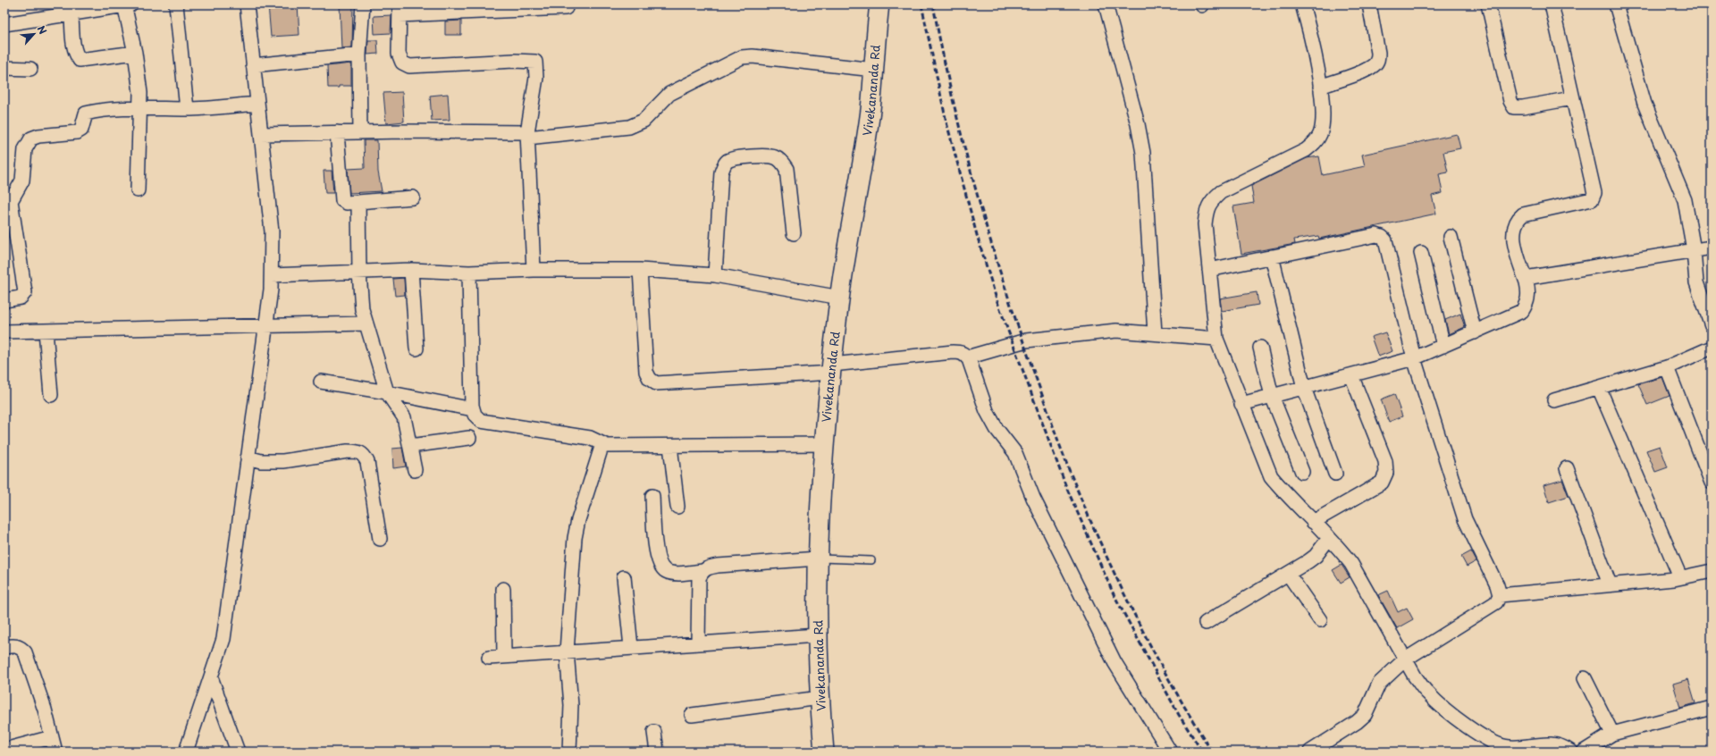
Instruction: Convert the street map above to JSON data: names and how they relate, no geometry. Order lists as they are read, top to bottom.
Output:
{
  "streets": {
    "street": ["Vivekananda Rd"]
  },
  "north": "top right"
}
